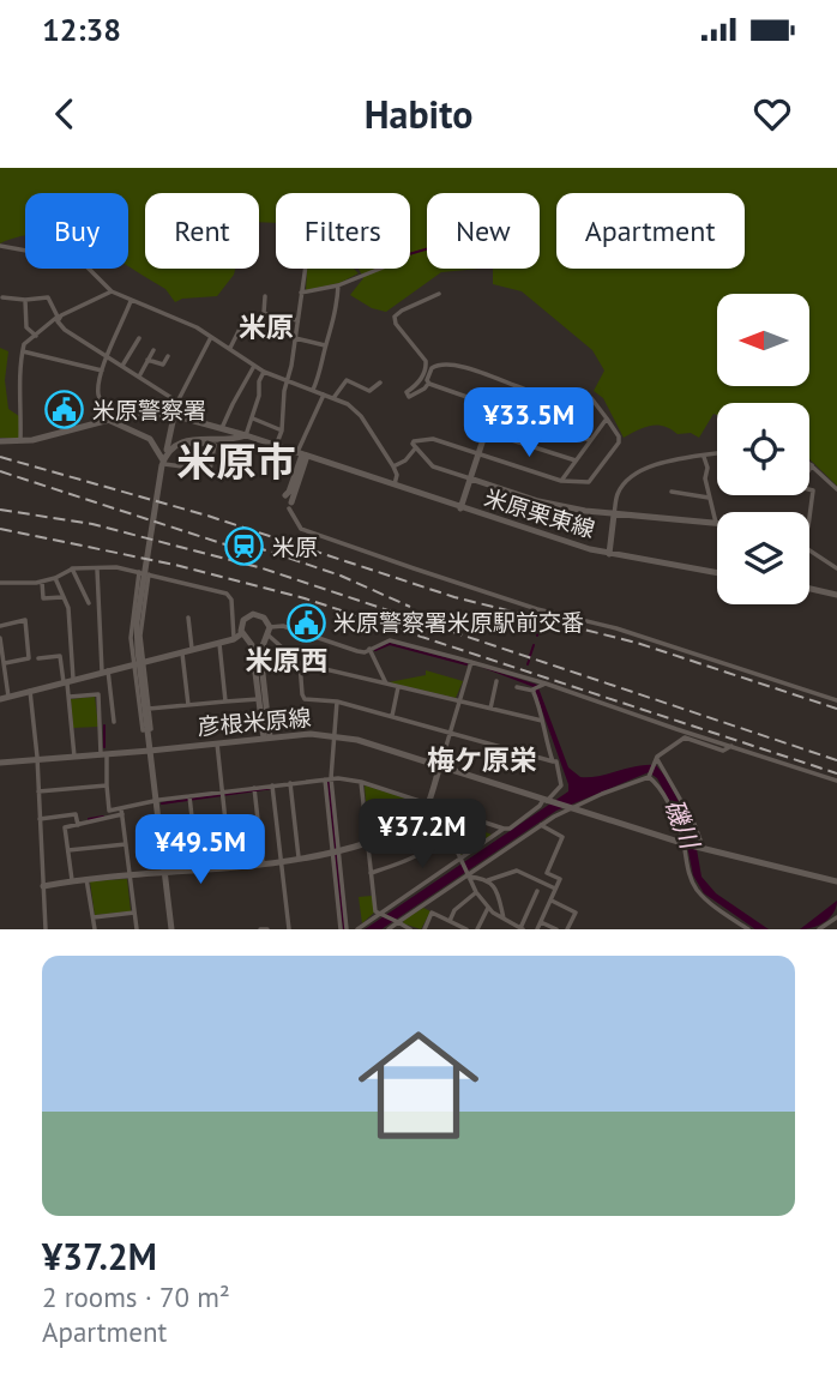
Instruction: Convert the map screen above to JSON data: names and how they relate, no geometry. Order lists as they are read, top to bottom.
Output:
{
  "streets": {
    "main road": ["米原栗東線", "彦根米原線"]
  },
  "districts": [
    "米原",
    "米原市",
    "米原西",
    "梅ケ原栄"
  ],
  "water": ["磯川"],
  "places": {
    "public building": ["米原警察署", "米原警察署米原駅前交番"],
    "station": ["米原"]
  },
  "north": "left",
  "page": {
    "status": "12:38",
    "header": "Habito",
    "chip": [
      "Buy",
      "Rent",
      "Filters",
      "New",
      "Apartment"
    ],
    "price": ["¥33.5M", "¥37.2M", "¥49.5M"],
    "list": [
      {
        "name": "¥37.2M",
        "note": "2 rooms · 70 m² · Apartment"
      }
    ]
  }
}
